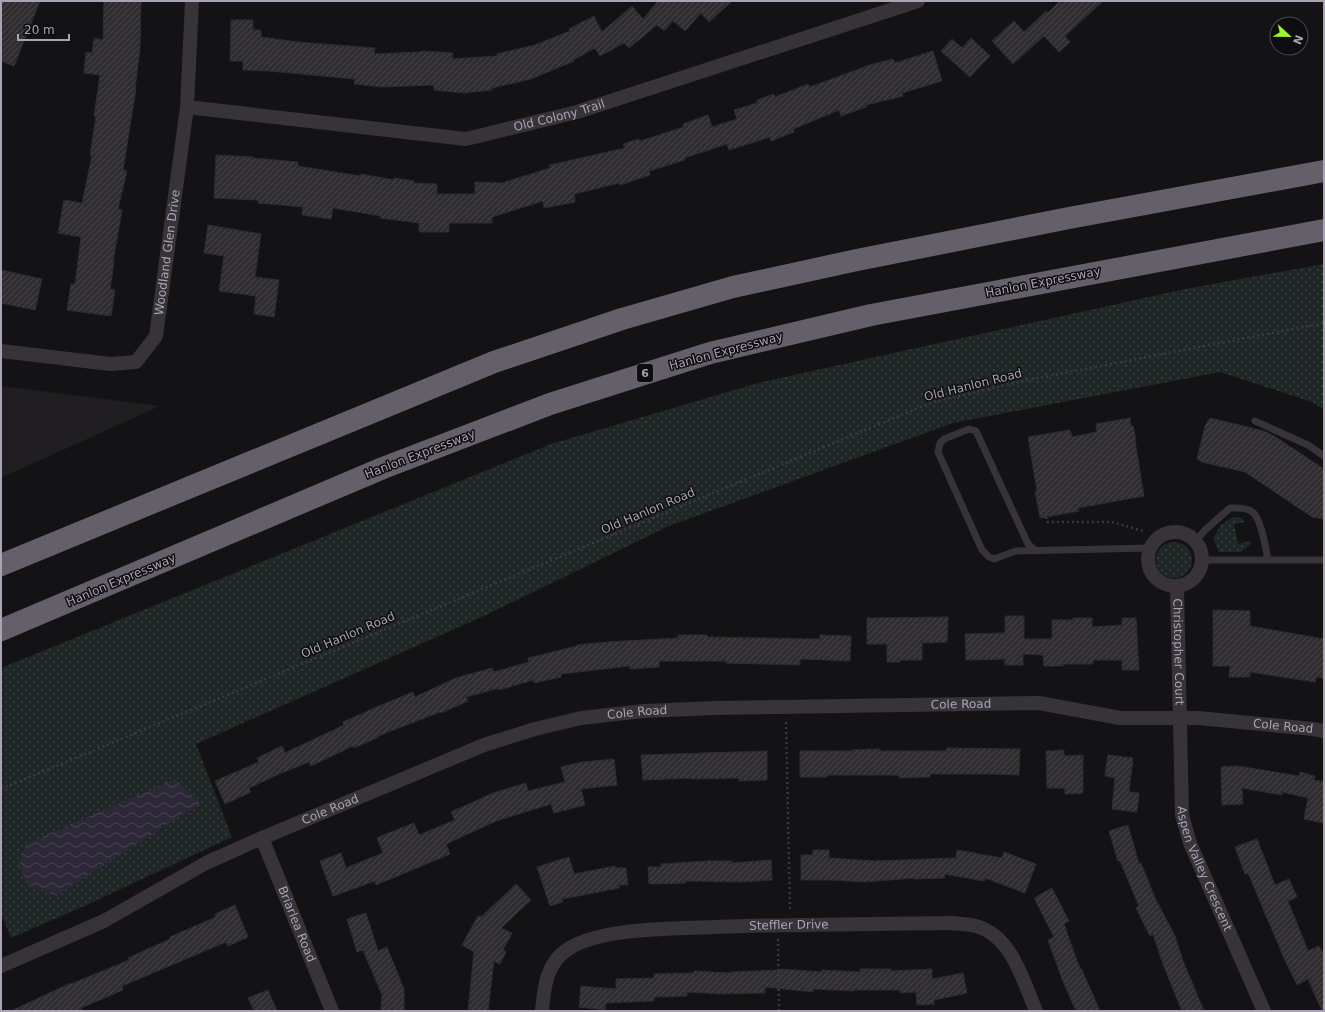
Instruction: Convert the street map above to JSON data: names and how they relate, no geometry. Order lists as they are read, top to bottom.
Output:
{
  "streets": {
    "highway": ["Hanlon Expressway", "6"],
    "street": [
      "Old Colony Trail",
      "Woodland Glen Drive",
      "Christopher Court",
      "Cole Road",
      "Aspen Valley Crescent",
      "Briarlea Road",
      "Steffler Drive"
    ],
    "path": ["Old Hanlon Road"]
  },
  "crossings": [
    ["Old Colony Trail", "Woodland Glen Drive"],
    ["Christopher Court", "Cole Road"],
    ["Christopher Court", "Aspen Valley Crescent"],
    ["Cole Road", "Aspen Valley Crescent"],
    ["Cole Road", "Briarlea Road"]
  ],
  "scale_bar": "20 m",
  "north": "right"
}
